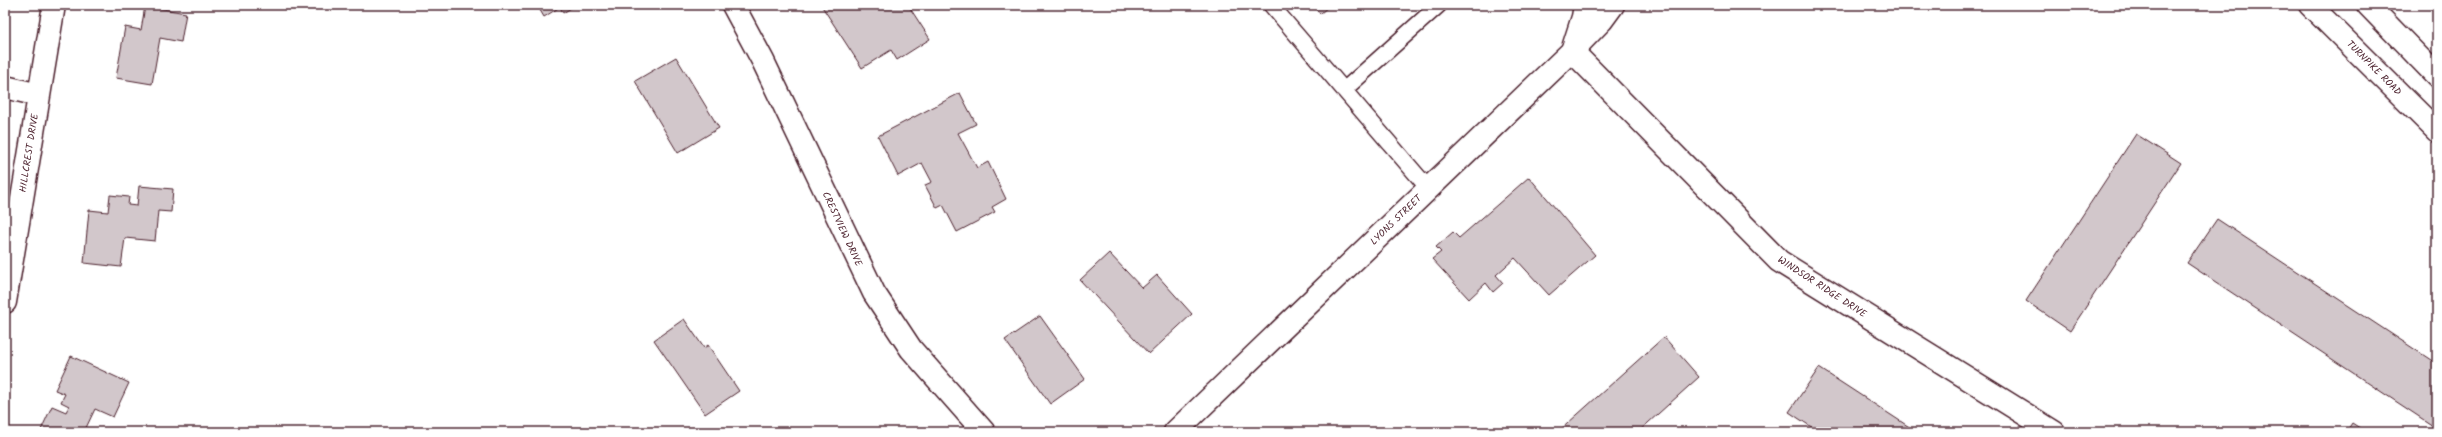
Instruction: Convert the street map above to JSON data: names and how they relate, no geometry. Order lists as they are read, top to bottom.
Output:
{
  "streets": {
    "main road": [
      "TURNPIKE ROAD",
      "HILLCREST DRIVE",
      "LYONS STREET",
      "CRESTVIEW DRIVE",
      "WINDSOR RIDGE DRIVE"
    ]
  },
  "crossings": [
    ["LYONS STREET", "WINDSOR RIDGE DRIVE"]
  ]
}
